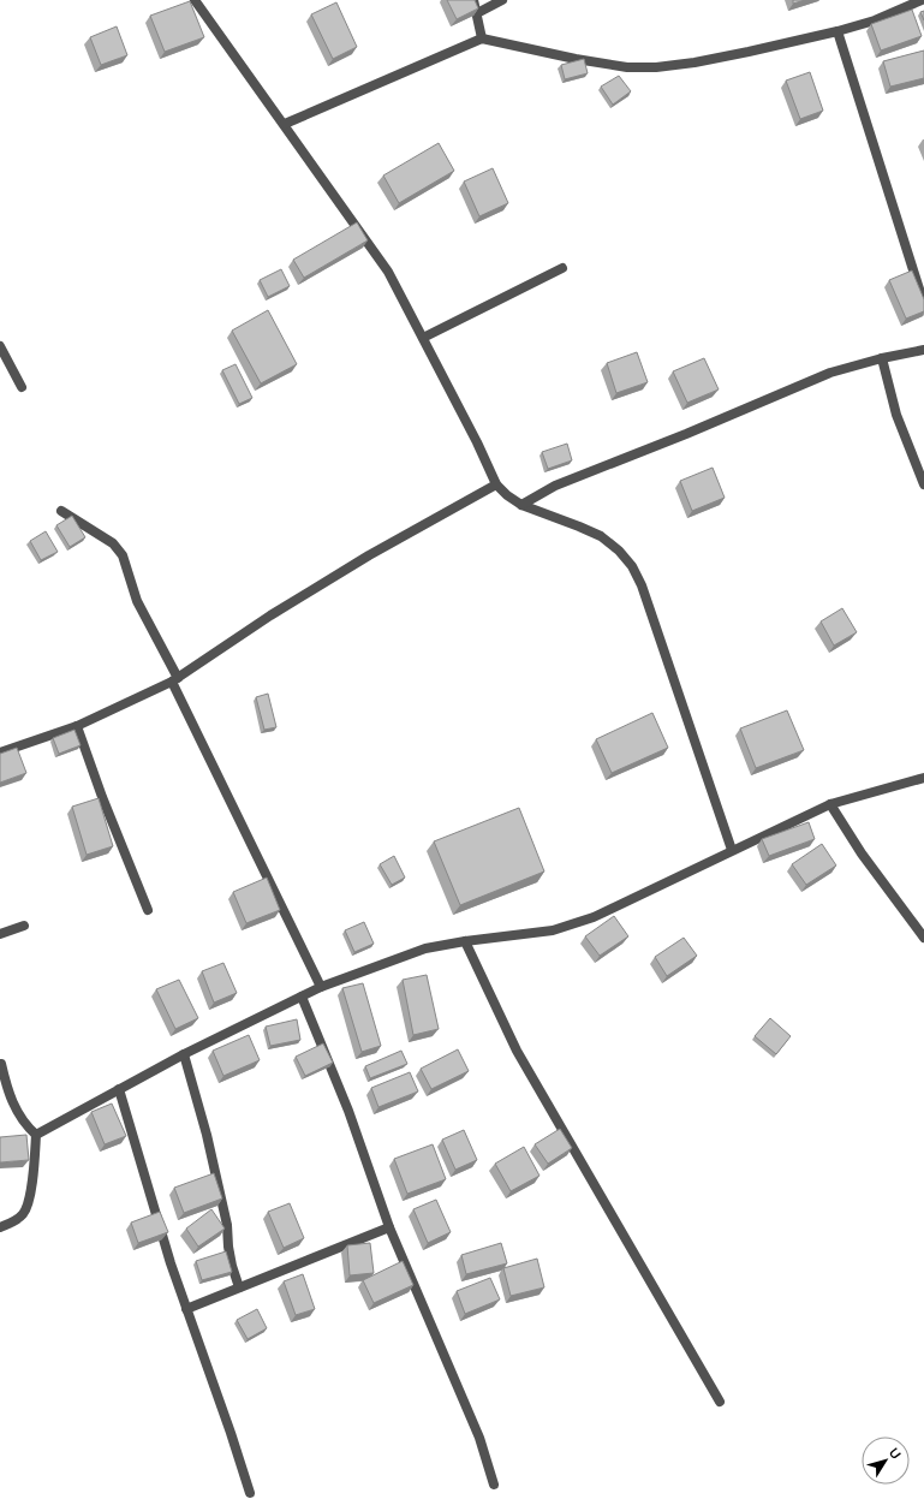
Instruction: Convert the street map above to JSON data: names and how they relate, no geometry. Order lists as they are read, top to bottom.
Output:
{
  "north": "top right"
}
